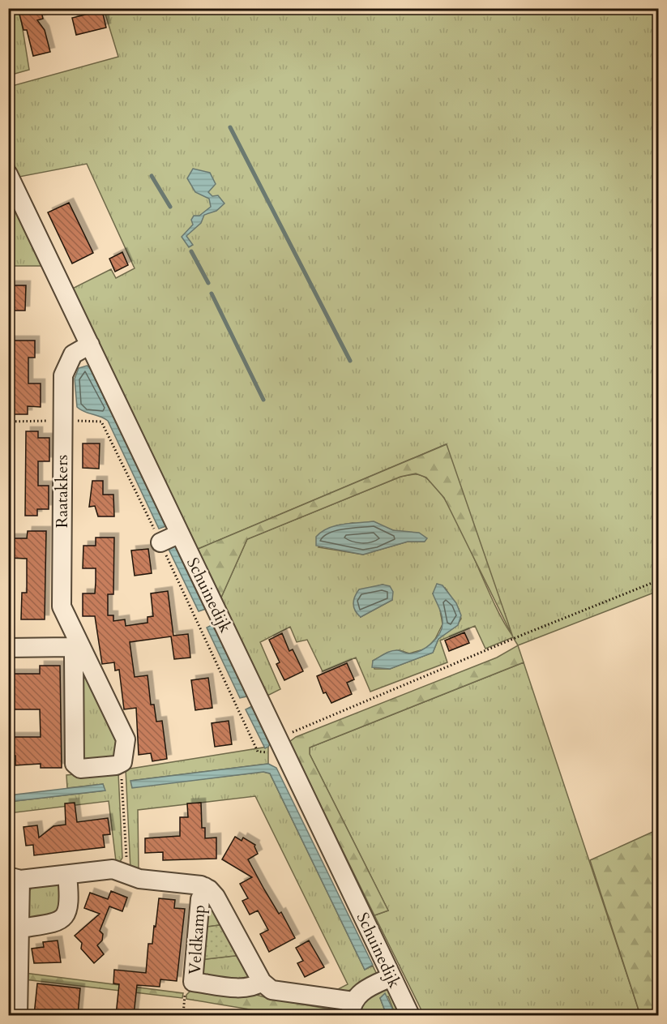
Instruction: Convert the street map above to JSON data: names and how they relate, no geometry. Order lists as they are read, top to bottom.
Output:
{
  "streets": {
    "street": ["Raatakkers", "Schuinedijk", "Veldkamp"]
  },
  "crossings": [
    ["Raatakkers", "Schuinedijk"]
  ]
}
